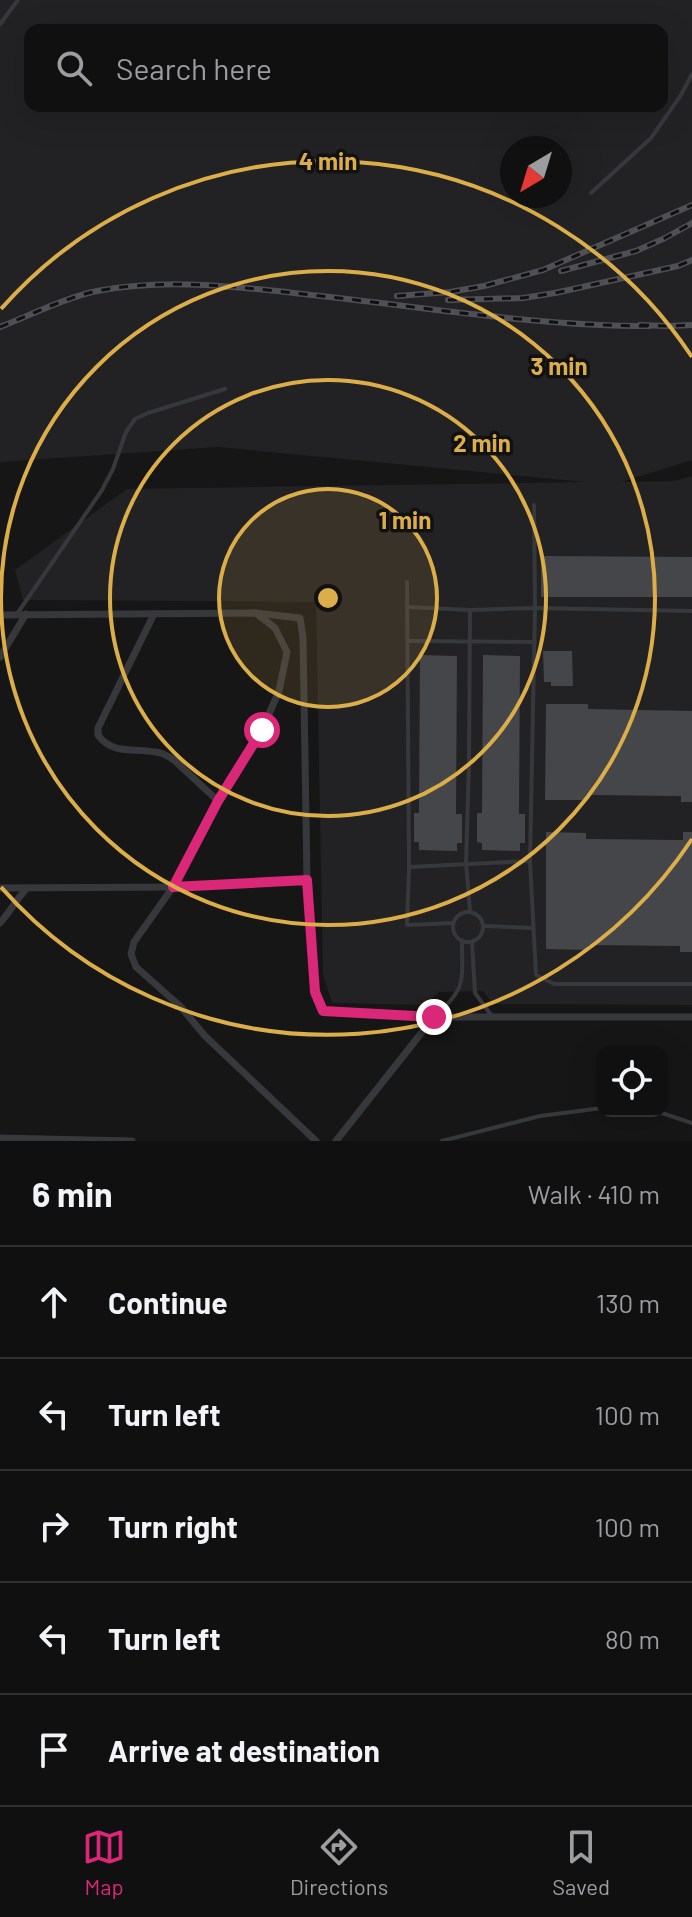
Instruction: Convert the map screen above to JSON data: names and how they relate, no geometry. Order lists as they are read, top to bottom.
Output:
{
  "north": "bottom left",
  "page": {
    "search": "Search here",
    "heading": ["6 min", "Walk · 410 m"],
    "list": [
      ["Continue", "130 m"],
      ["Turn left", "100 m"],
      ["Turn right", "100 m"],
      ["Turn left", "80 m"],
      "Arrive at destination"
    ],
    "nav": ["Map", "Directions", "Saved"]
  },
  "rings": [
    "4 min",
    "3 min",
    "2 min",
    "1 min"
  ]
}
